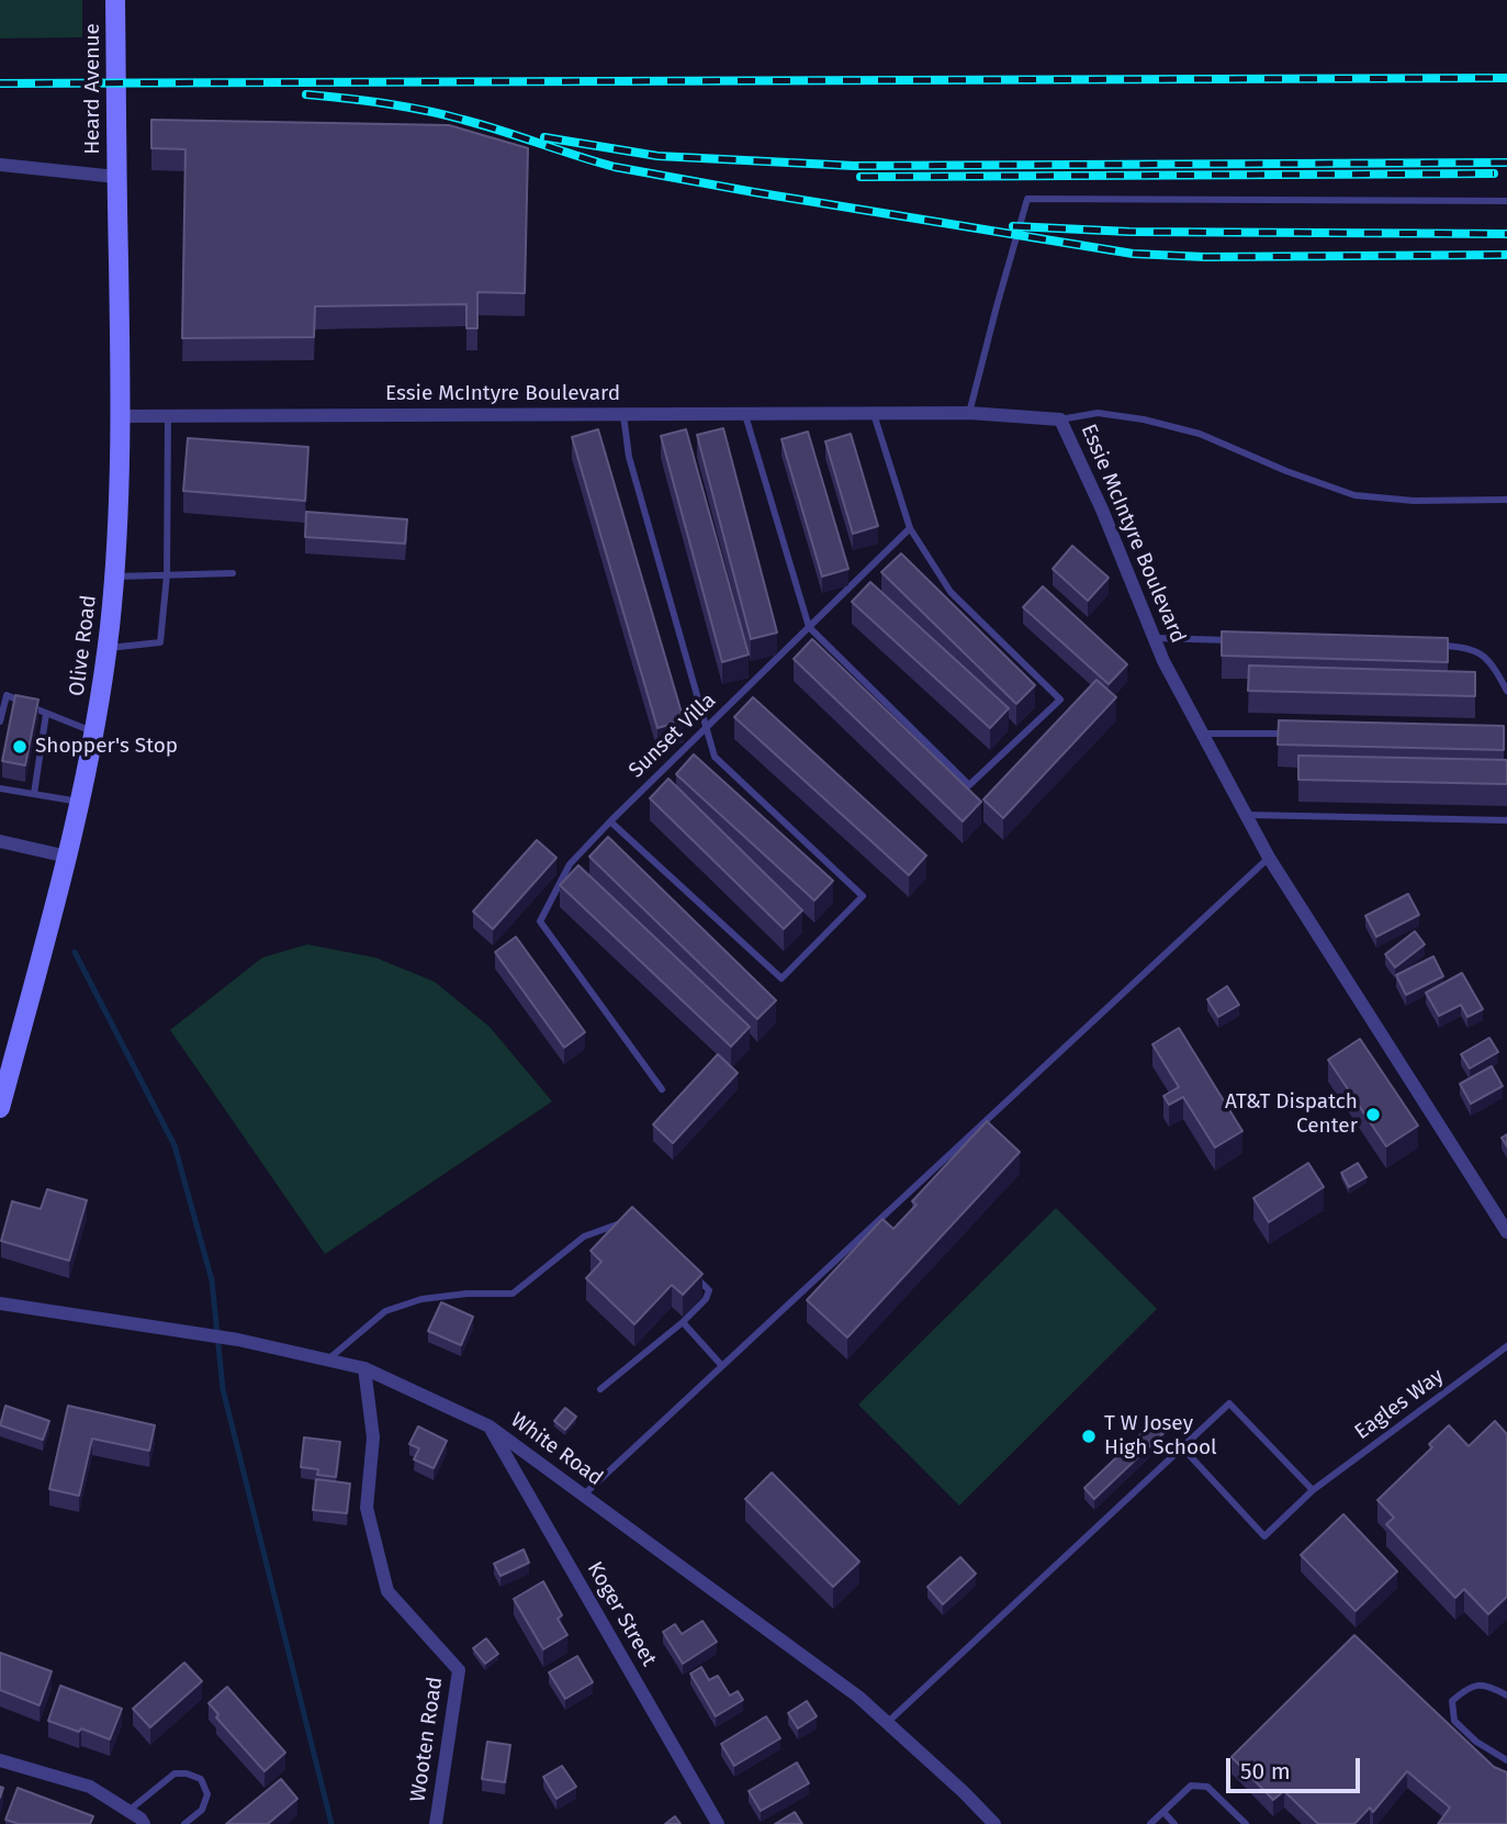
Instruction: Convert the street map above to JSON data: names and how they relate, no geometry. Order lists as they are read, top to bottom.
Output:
{
  "streets": {
    "street": [
      "Heard Avenue",
      "Essie McIntyre Boulevard",
      "Olive Road",
      "White Road",
      "Koger Street",
      "Wooten Road"
    ],
    "lane": ["Sunset Villa", "Eagles Way"]
  },
  "crossings": [
    ["Heard Avenue", "Olive Road"],
    ["Essie McIntyre Boulevard", "Olive Road"],
    ["White Road", "Koger Street"],
    ["White Road", "Wooten Road"]
  ],
  "places": ["Shopper's Stop", "AT&T Dispatch Center", "T W Josey High School"],
  "scale_bar": "50 m"
}
